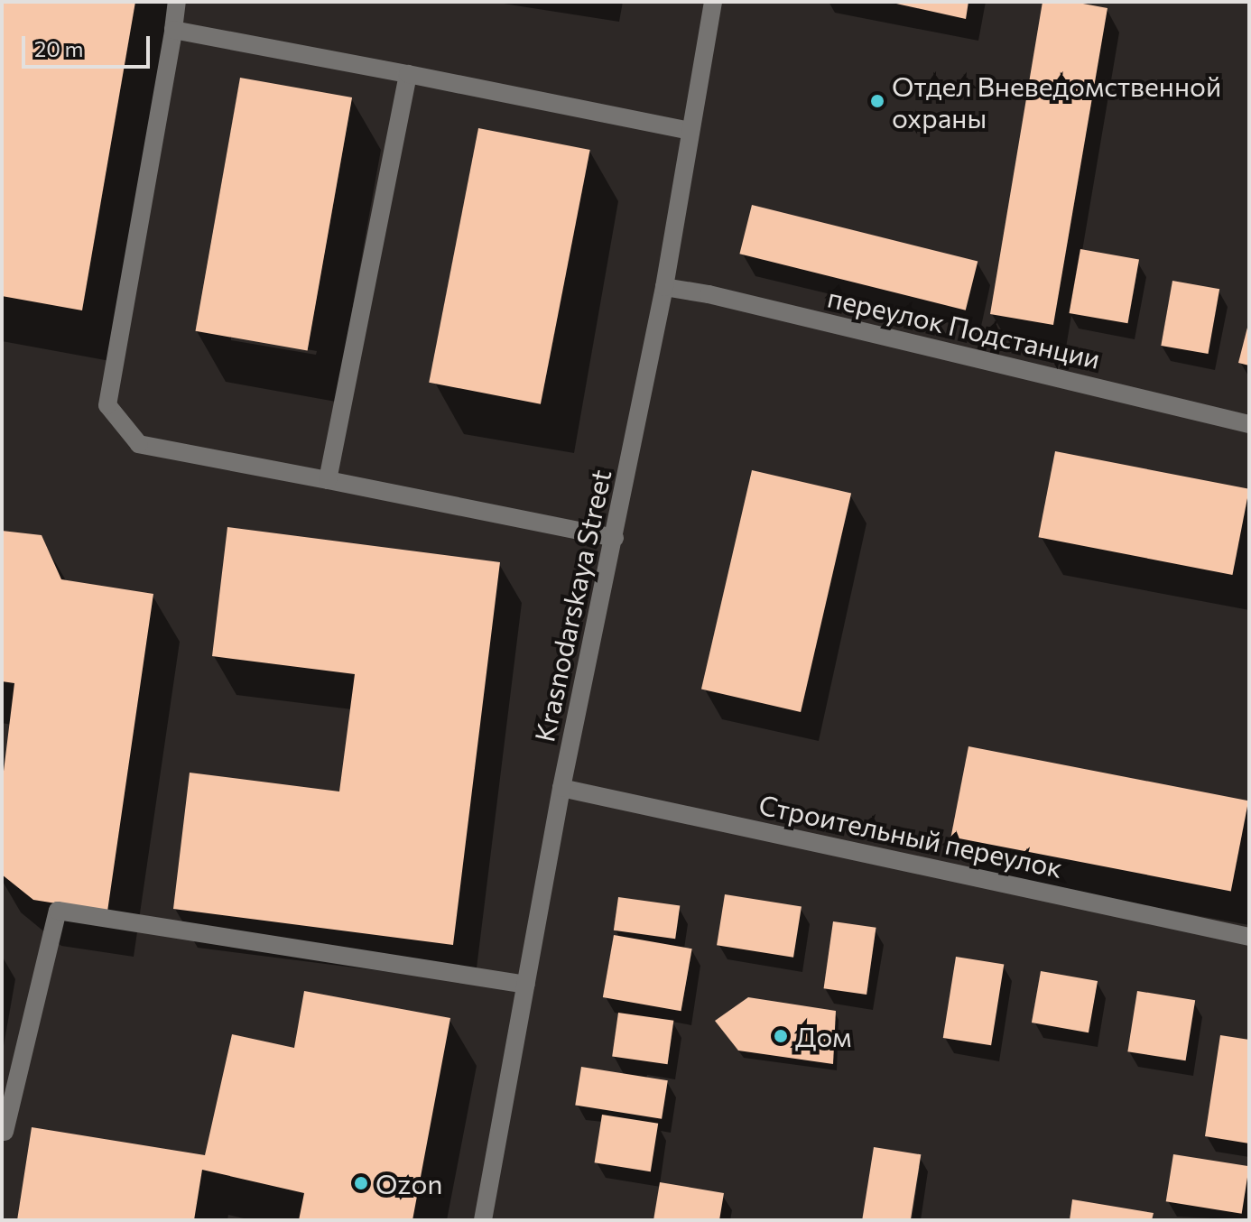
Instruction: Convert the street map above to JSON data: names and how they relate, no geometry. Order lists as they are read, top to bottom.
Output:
{
  "streets": {
    "street": ["переулок Подстанции", "Krasnodarskaya Street", "Строительный переулок"]
  },
  "crossings": [
    ["переулок Подстанции", "Krasnodarskaya Street"],
    ["Krasnodarskaya Street", "Строительный переулок"]
  ],
  "places": ["Отдел Вневедомственной охраны", "Дом", "Ozon"],
  "scale_bar": "20 m"
}
